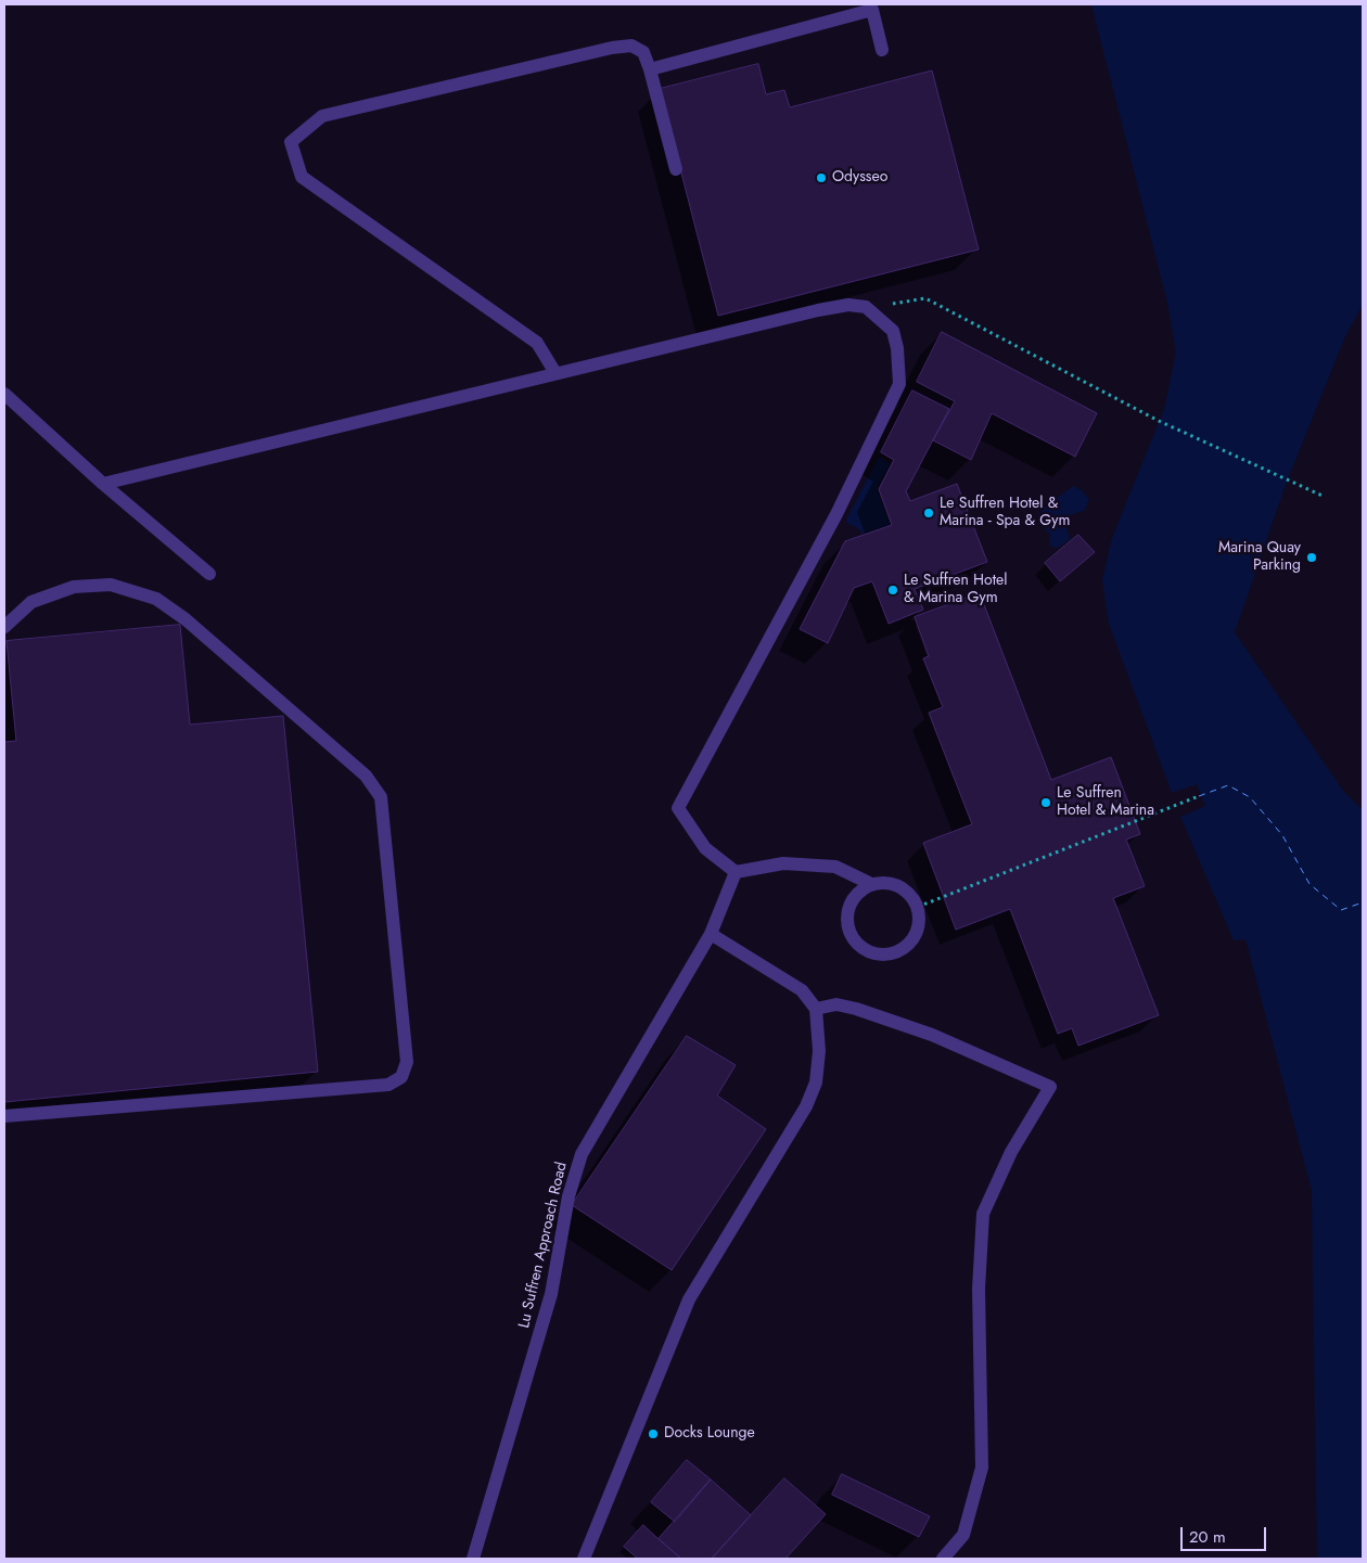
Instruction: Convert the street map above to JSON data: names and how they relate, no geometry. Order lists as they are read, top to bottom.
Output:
{
  "streets": {
    "street": ["Lu Suffren Approach Road"]
  },
  "places": [
    "Odysseo",
    "Le Suffren Hotel & Marina - Spa & Gym",
    "Marina Quay Parking",
    "Le Suffren Hotel & Marina Gym",
    "Le Suffren Hotel & Marina",
    "Docks Lounge"
  ],
  "scale_bar": "20 m"
}
